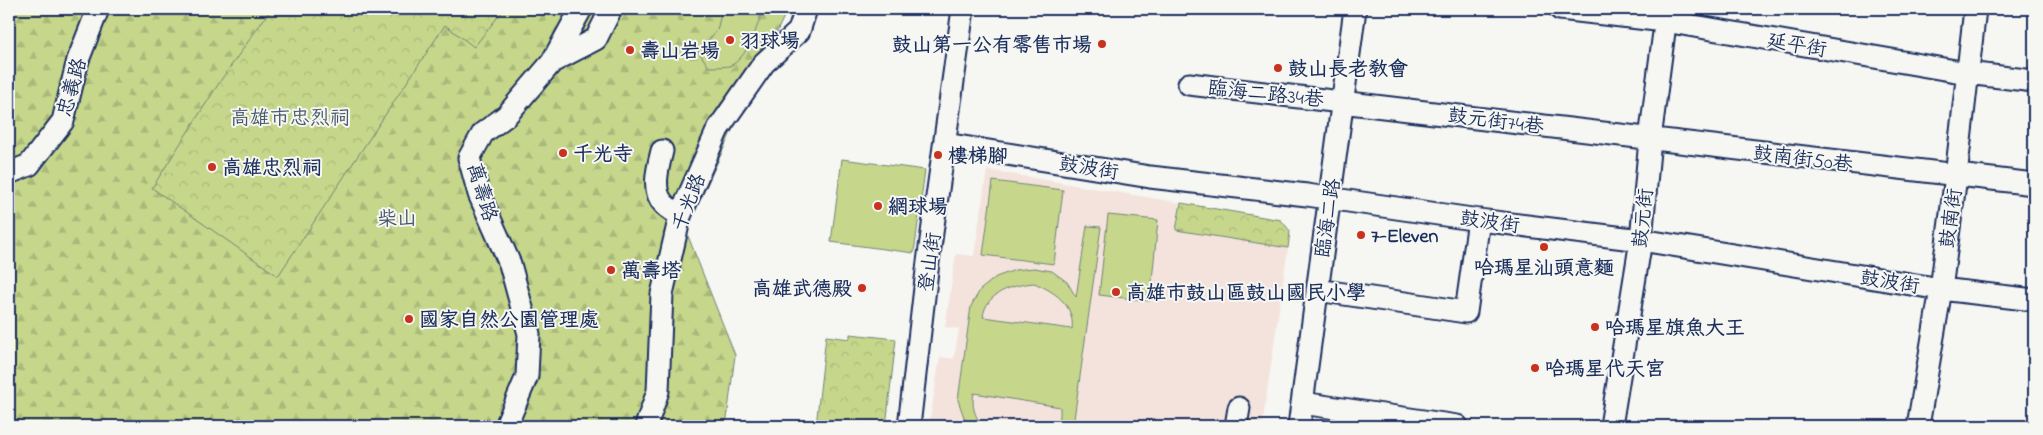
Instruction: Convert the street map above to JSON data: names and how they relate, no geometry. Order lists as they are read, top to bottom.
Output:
{
  "streets": {
    "street": [
      "延平街",
      "忠義路",
      "臨海二路34巷",
      "鼓元街74巷",
      "鼓南街50巷",
      "鼓波街",
      "萬壽路",
      "千光路",
      "臨海二路",
      "鼓元街",
      "鼓南街",
      "登山街"
    ]
  },
  "crossings": [
    ["延平街", "鼓元街"],
    ["延平街", "鼓南街"],
    ["臨海二路34巷", "鼓元街74巷"],
    ["臨海二路34巷", "臨海二路"],
    ["鼓元街74巷", "鼓南街50巷"],
    ["鼓元街74巷", "臨海二路"],
    ["鼓元街74巷", "鼓元街"],
    ["鼓南街50巷", "鼓元街"],
    ["鼓南街50巷", "鼓南街"],
    ["鼓波街", "臨海二路"],
    ["鼓波街", "鼓元街"],
    ["鼓波街", "鼓南街"],
    ["鼓波街", "登山街"]
  ],
  "parks": ["高雄市忠烈祠", "柴山"],
  "places": [
    "羽球場",
    "鼓山第一公有零售市場",
    "壽山岩場",
    "鼓山長老教會",
    "千光寺",
    "樓梯腳",
    "高雄忠烈祠",
    "網球場",
    "7-Eleven",
    "哈瑪星汕頭意麵",
    "萬壽塔",
    "高雄武德殿",
    "高雄市鼓山區鼓山國民小學",
    "國家自然公園管理處",
    "哈瑪星旗魚大王",
    "哈瑪星代天宮"
  ]
}
